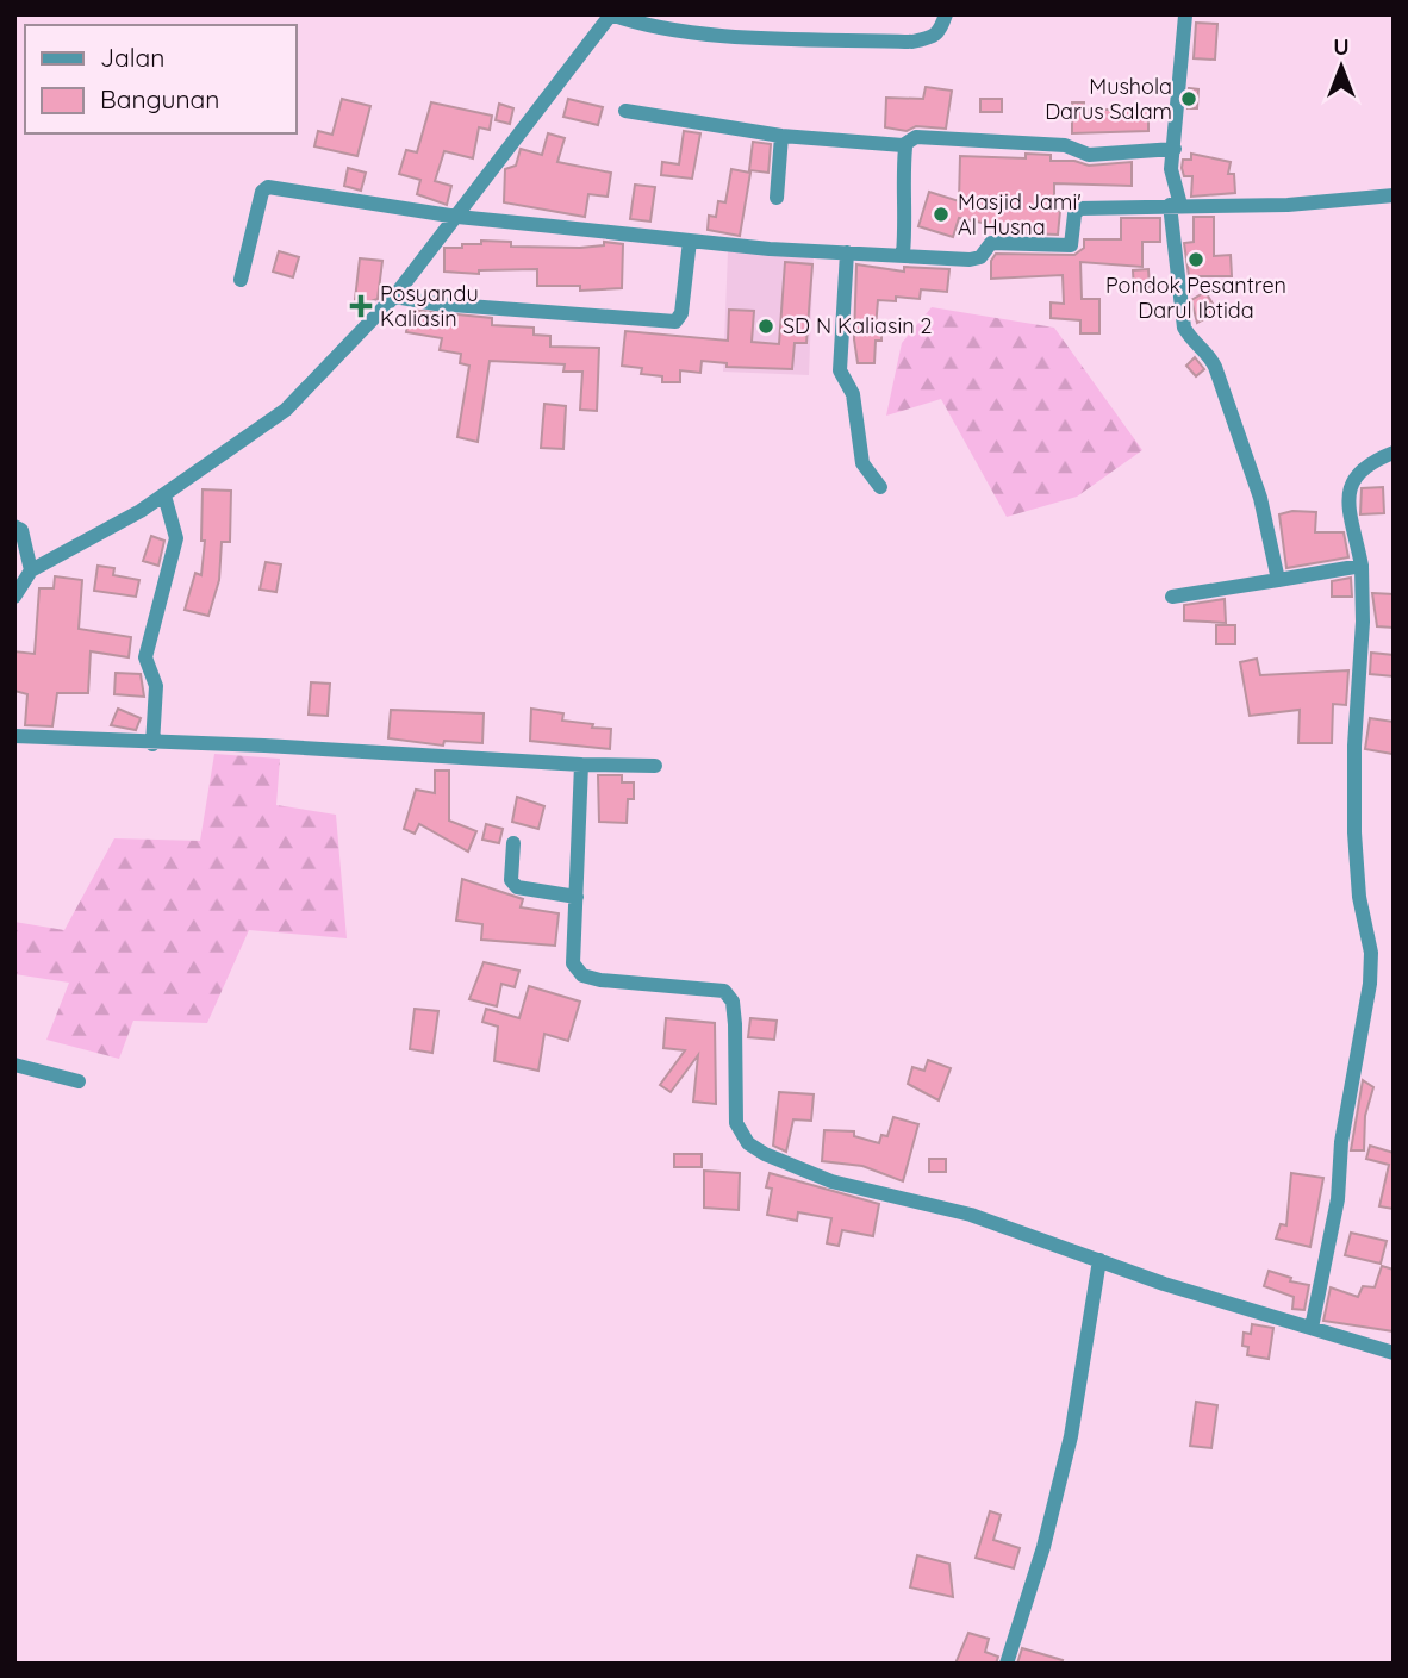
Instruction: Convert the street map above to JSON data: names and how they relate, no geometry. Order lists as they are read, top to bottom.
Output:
{
  "places": {
    "other": [
      "Mushola Darus Salam",
      "Masjid Jami' Al Husna",
      "Pondok Pesantren Darul Ibtida",
      "SD N Kaliasin 2"
    ],
    "health": ["Posyandu Kaliasin"]
  },
  "legend": ["Jalan", "Bangunan"],
  "north": "top"
}
